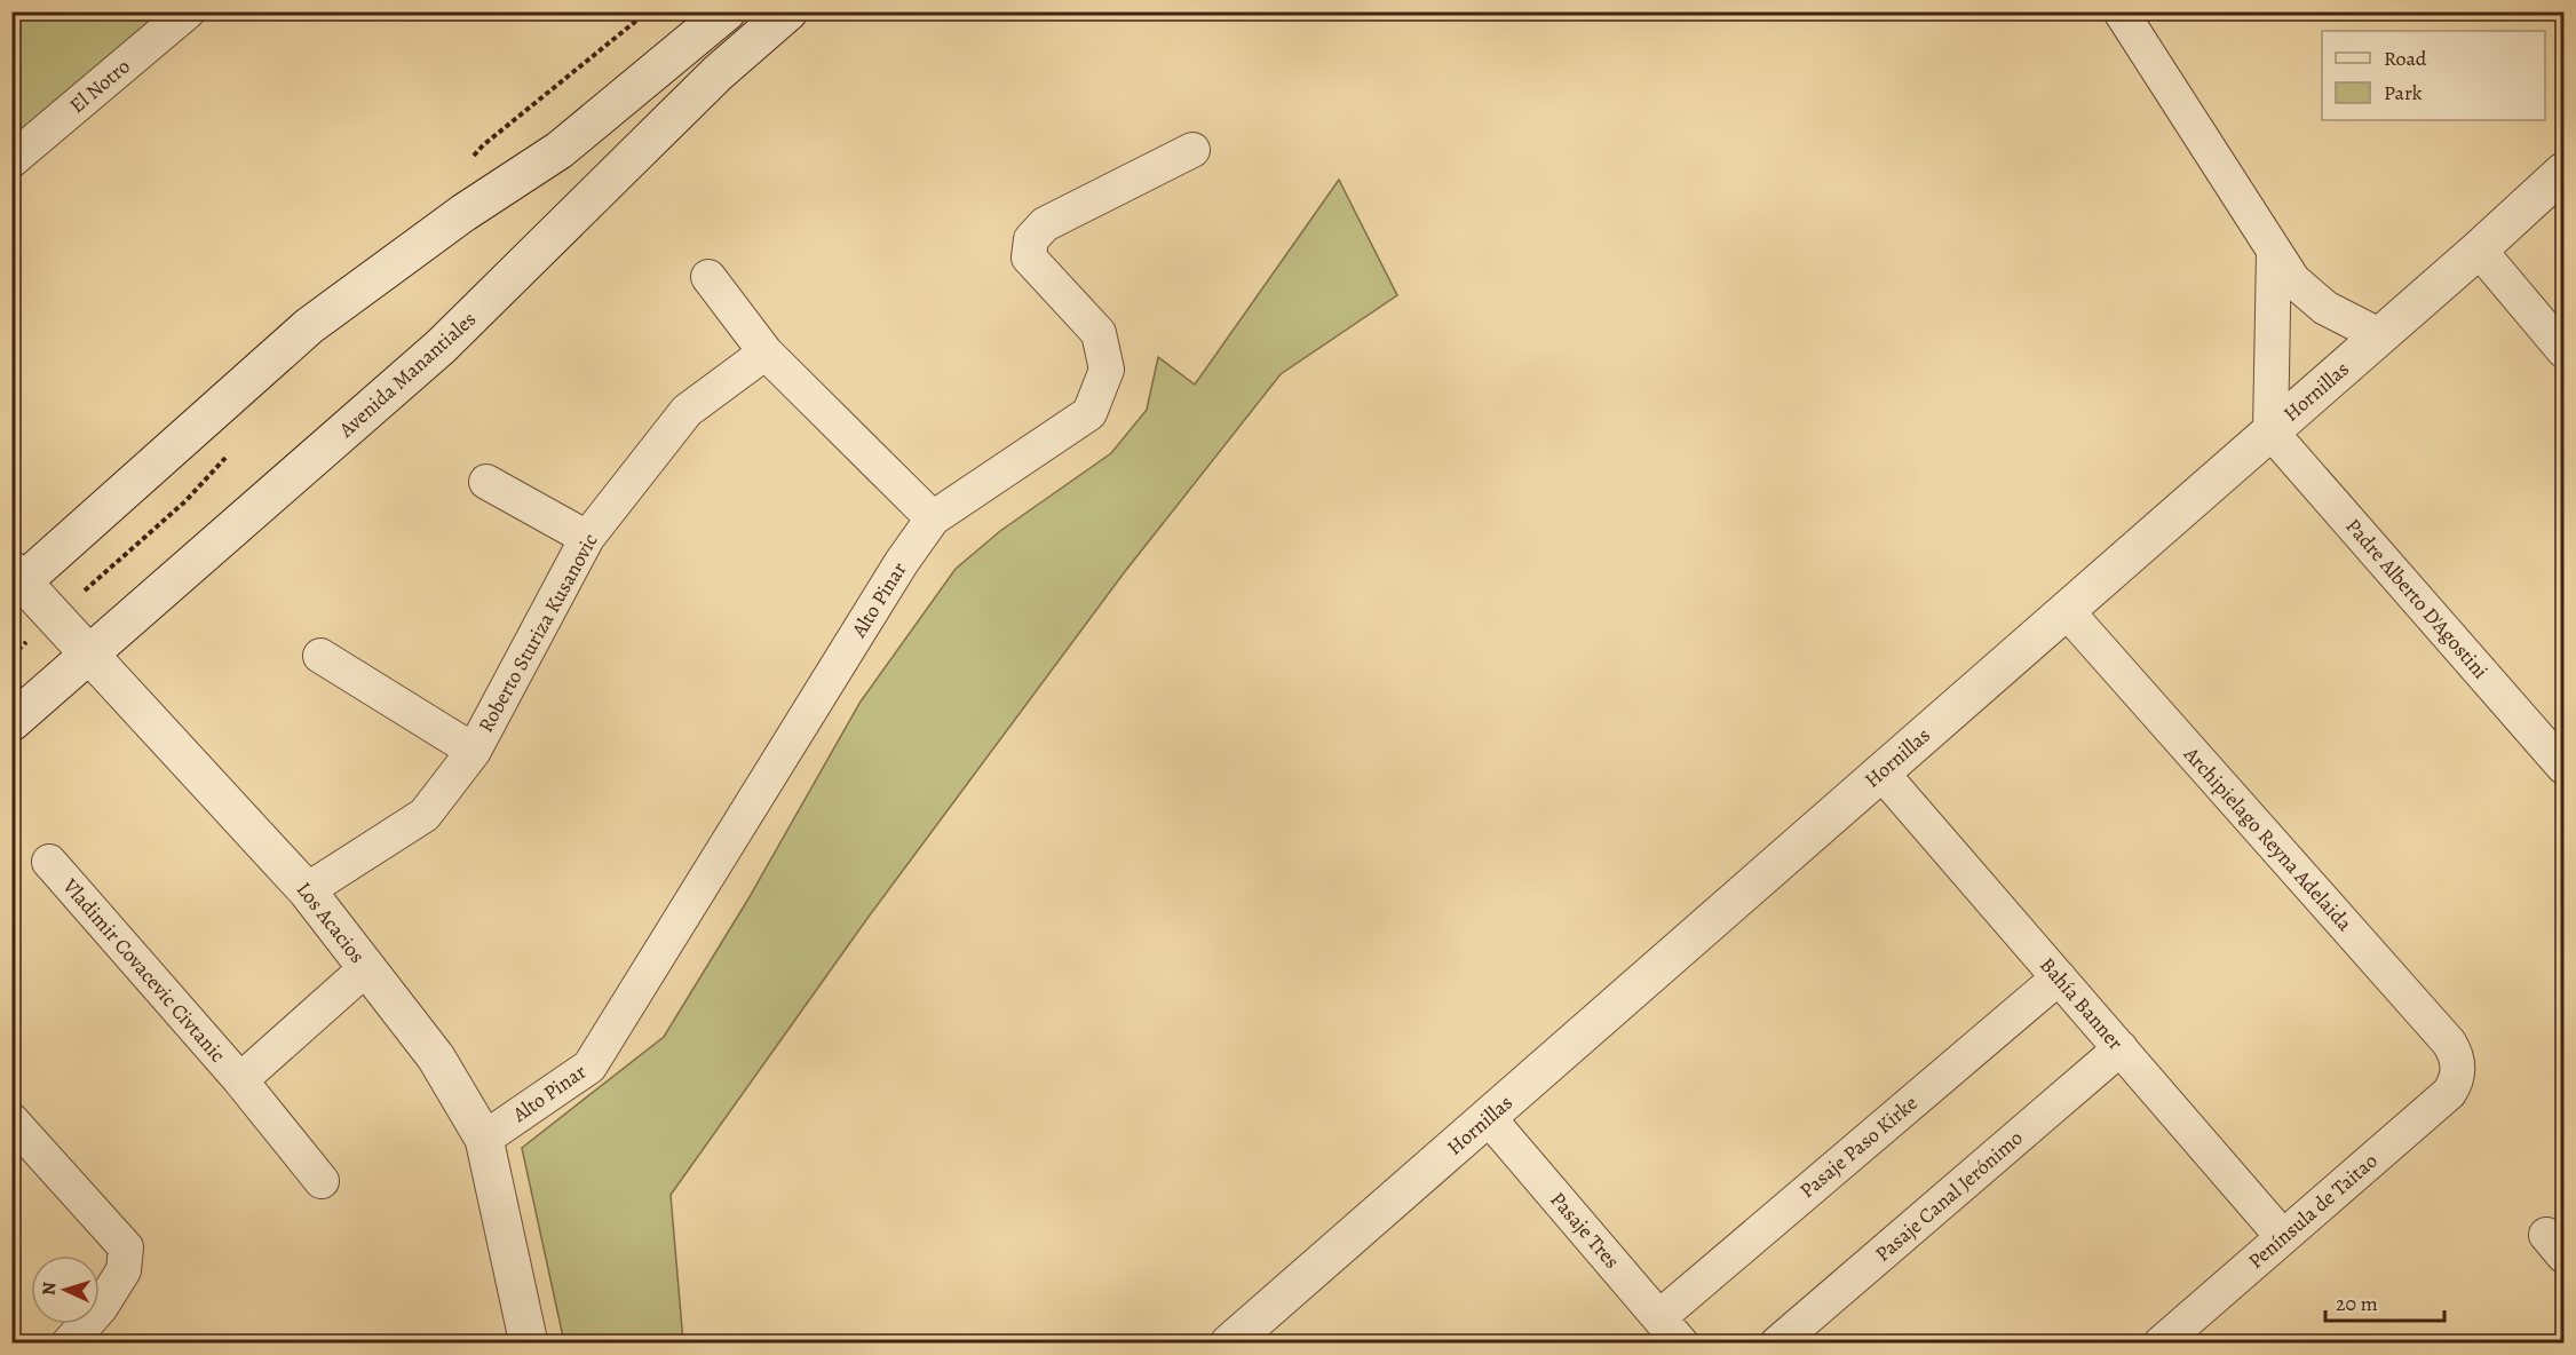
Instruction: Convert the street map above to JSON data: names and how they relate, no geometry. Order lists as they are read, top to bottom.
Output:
{
  "streets": {
    "street": [
      "El Notro",
      "Avenida Manantiales",
      "Hornillas",
      "Padre Alberto D'Agostini",
      "Alto Pinar",
      "Roberto Sturiza Kusanovic",
      "Archipielago Reyna Adelaida",
      "Los Acacios",
      "Vladimir Covacevic Civtanic",
      "Bahía Banner",
      "Pasaje Paso Kirke",
      "Pasaje Canal Jerónimo",
      "Península de Taitao",
      "Pasaje Tres"
    ]
  },
  "crossings": [
    ["Avenida Manantiales", "Los Acacios"],
    ["Hornillas", "Padre Alberto D'Agostini"],
    ["Hornillas", "Archipielago Reyna Adelaida"],
    ["Hornillas", "Bahía Banner"],
    ["Hornillas", "Pasaje Tres"],
    ["Alto Pinar", "Los Acacios"],
    ["Roberto Sturiza Kusanovic", "Los Acacios"],
    ["Archipielago Reyna Adelaida", "Península de Taitao"],
    ["Los Acacios", "Vladimir Covacevic Civtanic"],
    ["Bahía Banner", "Pasaje Paso Kirke"],
    ["Bahía Banner", "Pasaje Canal Jerónimo"],
    ["Bahía Banner", "Península de Taitao"],
    ["Pasaje Paso Kirke", "Pasaje Tres"]
  ],
  "legend": ["Road", "Park"],
  "scale_bar": "20 m",
  "north": "left"
}
